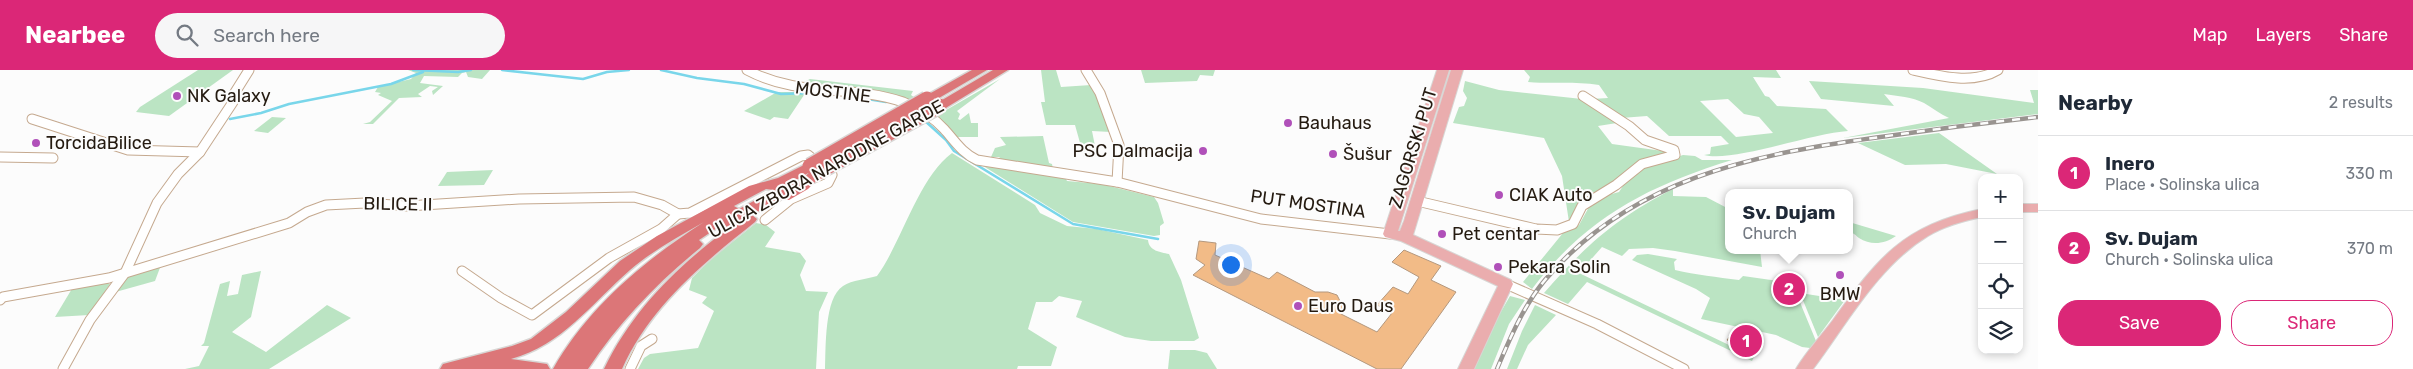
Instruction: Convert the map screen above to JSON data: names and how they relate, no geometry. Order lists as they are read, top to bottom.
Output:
{
  "streets": {
    "highway": ["ULICA ZBORA NARODNE GARDE"],
    "main road": ["ZAGORSKI PUT", "PUT MOSTINA"],
    "street": ["MOSTINE", "BILICE II"]
  },
  "crossings": [
    ["MOSTINE", "ULICA ZBORA NARODNE GARDE"],
    ["MOSTINE", "PUT MOSTINA"],
    ["ZAGORSKI PUT", "PUT MOSTINA"],
    ["ULICA ZBORA NARODNE GARDE", "PUT MOSTINA"]
  ],
  "places": [
    "NK Galaxy",
    "Bauhaus",
    "TorcidaBilice",
    "PSC Dalmacija",
    "Šušur",
    "CIAK Auto",
    "Pet centar",
    "Pekara Solin",
    "BMW",
    "Euro Daus"
  ],
  "page": {
    "header": "Nearbee",
    "search": "Search here",
    "nav": ["Map", "Layers", "Share"],
    "heading": ["Nearby", "2 results"],
    "list": [
      {
        "mark": "1",
        "name": "Inero",
        "note": "Place · Solinska ulica",
        "value": "330 m"
      },
      {
        "mark": "2",
        "name": "Sv. Dujam",
        "note": "Church · Solinska ulica",
        "value": "370 m"
      }
    ],
    "map_buttons": ["+", "−"],
    "popup": ["Sv. Dujam", "Church"],
    "pins": ["2", "1"],
    "buttons": ["Save", "Share"]
  }
}
